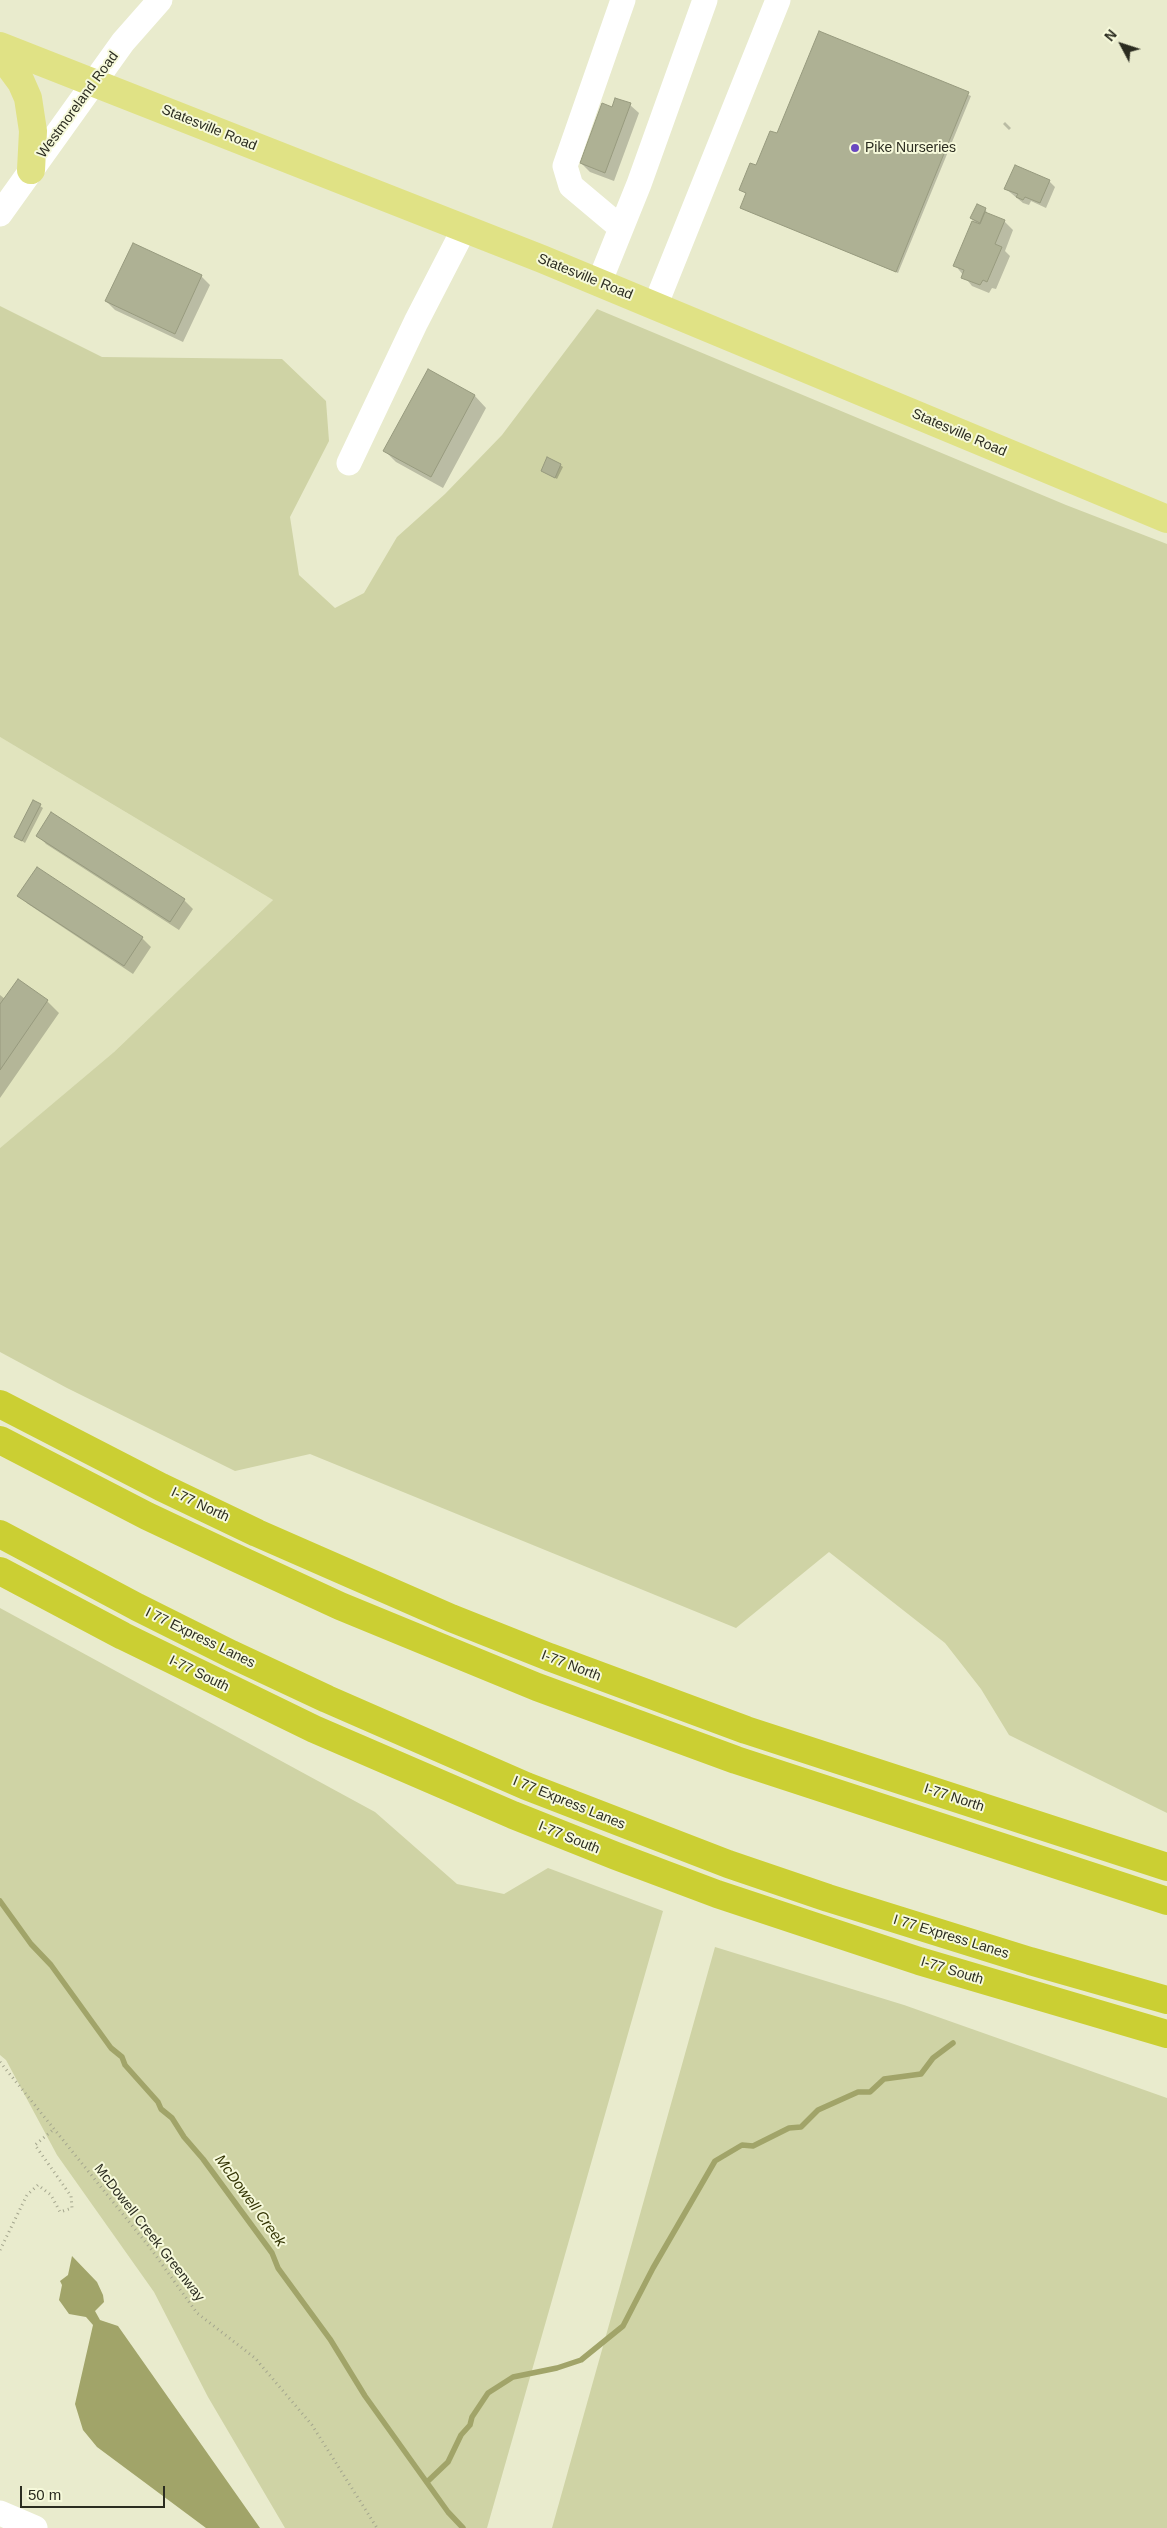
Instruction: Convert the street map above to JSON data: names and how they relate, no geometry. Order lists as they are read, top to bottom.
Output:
{
  "streets": {
    "highway": ["I-77 North", "I 77 Express Lanes", "I-77 South"],
    "main road": ["Statesville Road"],
    "street": ["Westmoreland Road"],
    "path": ["McDowell Creek Greenway"]
  },
  "crossings": [
    ["Westmoreland Road", "Statesville Road"]
  ],
  "water": ["McDowell Creek"],
  "places": ["Pike Nurseries"],
  "scale_bar": "50 m",
  "north": "top left"
}
